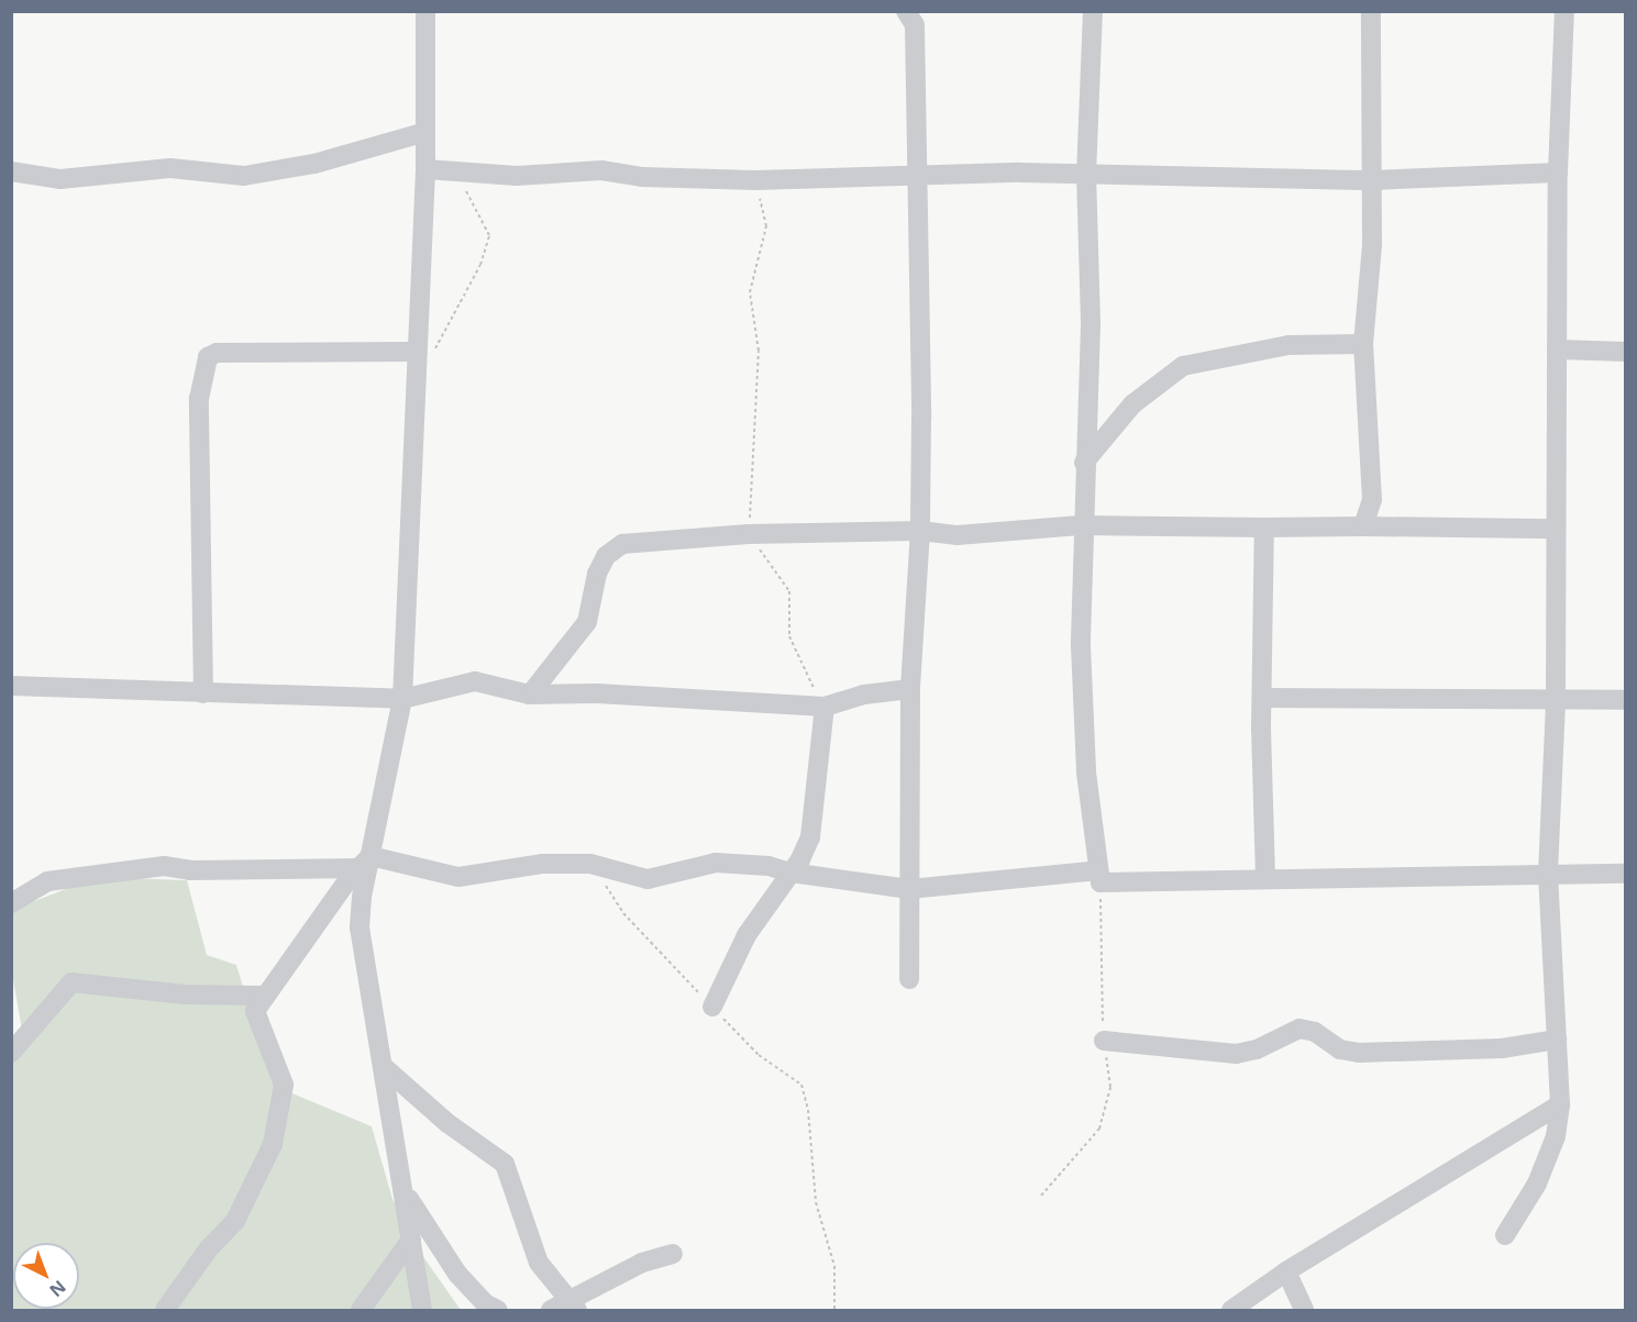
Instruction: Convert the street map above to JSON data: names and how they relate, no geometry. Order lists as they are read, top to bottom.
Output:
{
  "north": "bottom right"
}
